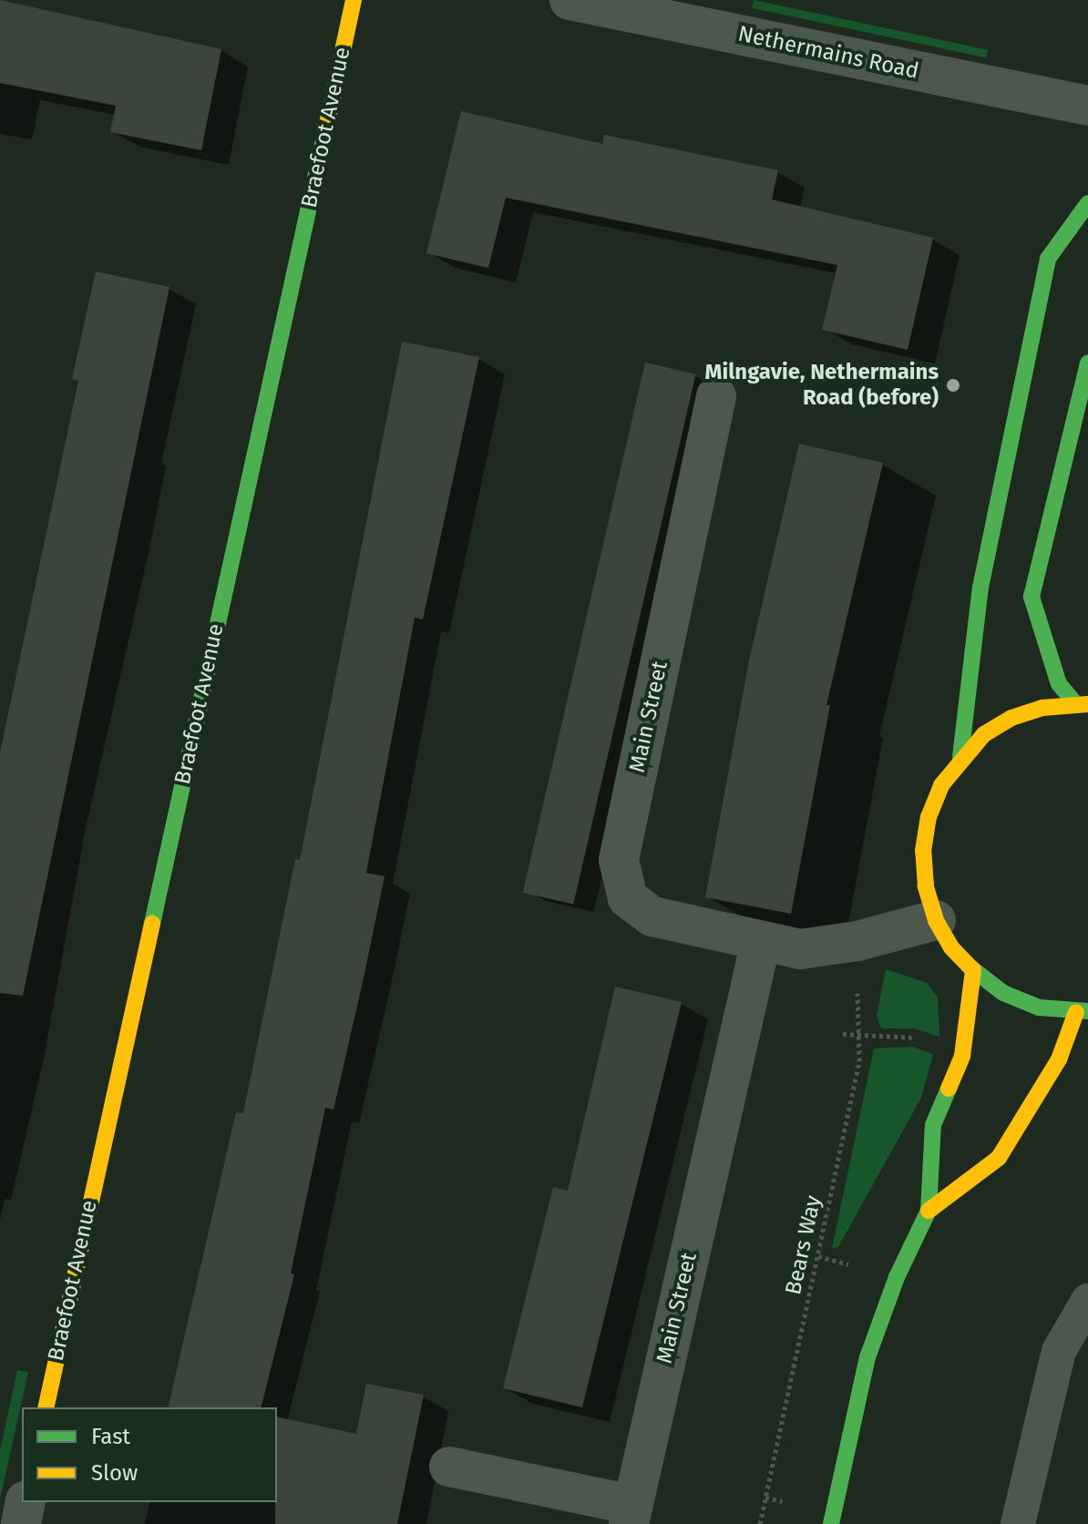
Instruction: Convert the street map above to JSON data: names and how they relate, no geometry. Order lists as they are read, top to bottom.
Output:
{
  "streets": {
    "main road": ["Braefoot Avenue"],
    "street": ["Nethermains Road", "Main Street"],
    "path": ["Bears Way"]
  },
  "places": ["Milngavie, Nethermains Road (before)"],
  "legend": ["Fast", "Slow"]
}
